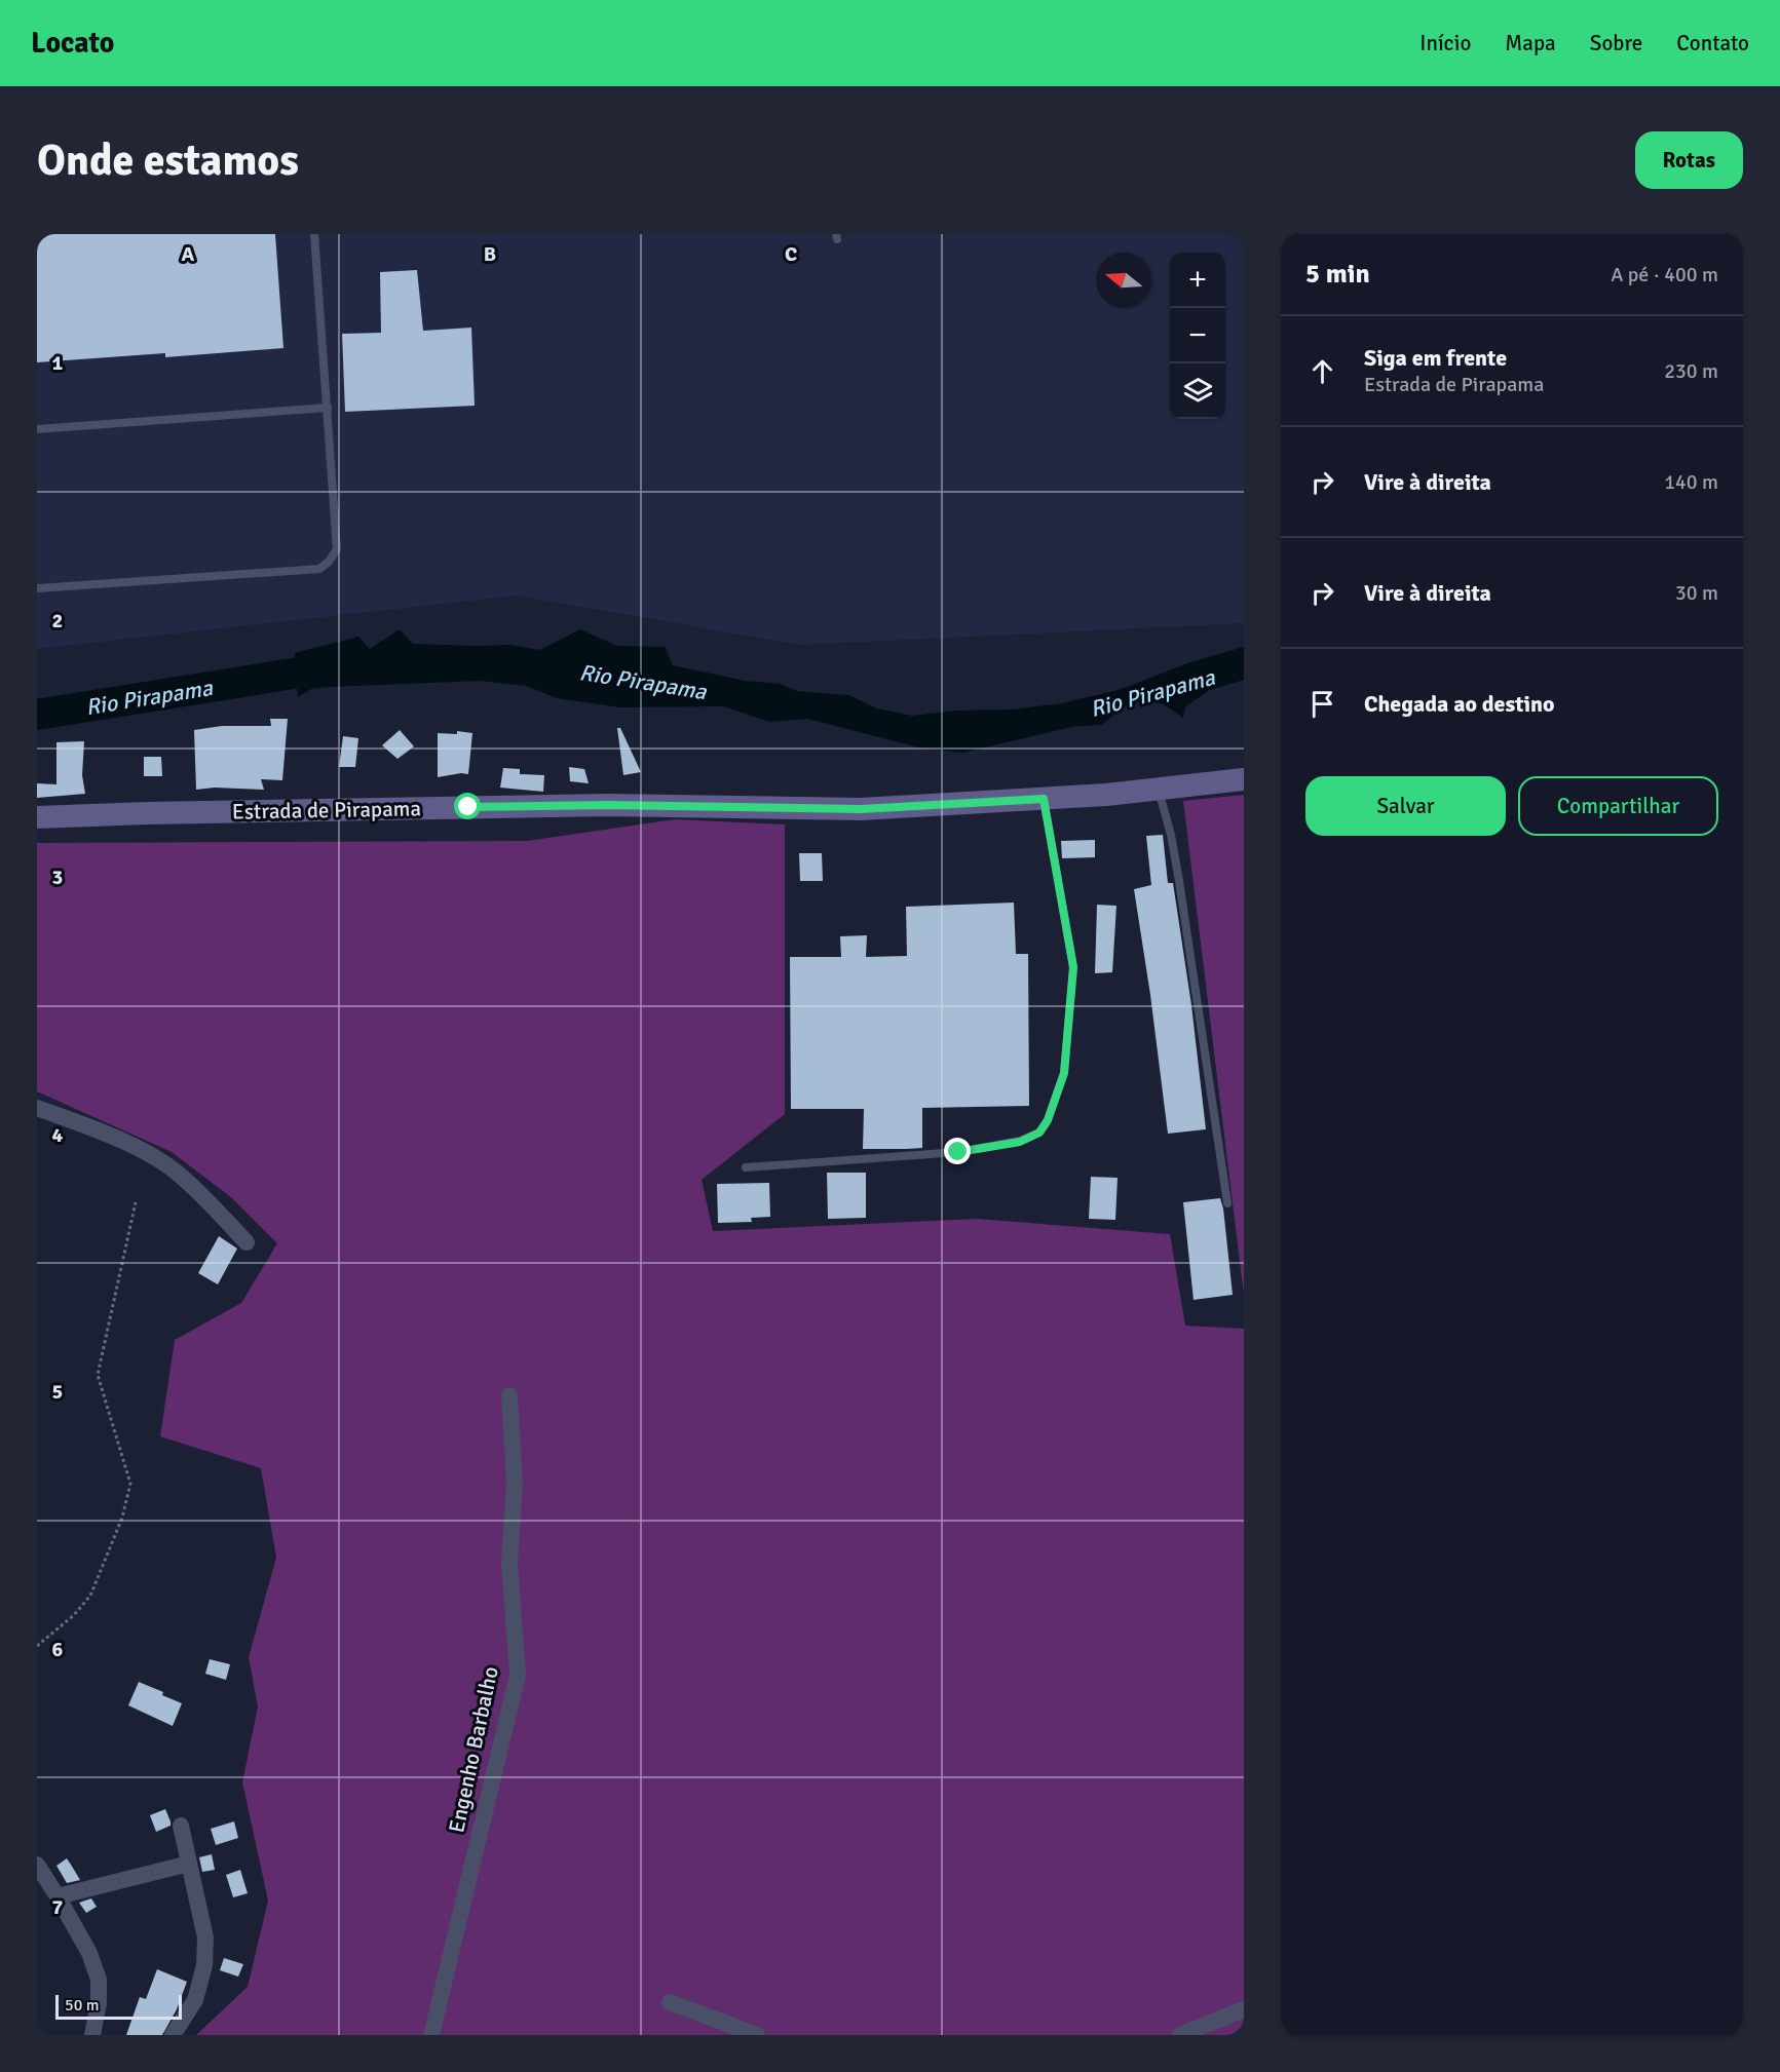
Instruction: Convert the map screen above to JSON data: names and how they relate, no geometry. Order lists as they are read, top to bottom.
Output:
{
  "streets": {
    "main road": ["Estrada de Pirapama"],
    "street": ["Engenho Barbalho"]
  },
  "water": ["Rio Pirapama"],
  "scale_bar": "50 m",
  "north": "left",
  "page": {
    "header": "Locato",
    "nav": [
      "Início",
      "Mapa",
      "Sobre",
      "Contato"
    ],
    "buttons": [
      "Rotas",
      ["Salvar", "Compartilhar"]
    ],
    "title": "Onde estamos",
    "heading": ["5 min", "A pé · 400 m"],
    "map_buttons": ["+", "−"],
    "list": [
      ["Siga em frente", "Estrada de Pirapama", "230 m"],
      ["Vire à direita", "140 m"],
      ["Vire à direita", "30 m"],
      "Chegada ao destino"
    ],
    "scale": "50 m"
  },
  "grid": {
    "columns": ["A", "B", "C"],
    "rows": [
      "1",
      "2",
      "3",
      "4",
      "5",
      "6",
      "7"
    ]
  }
}
